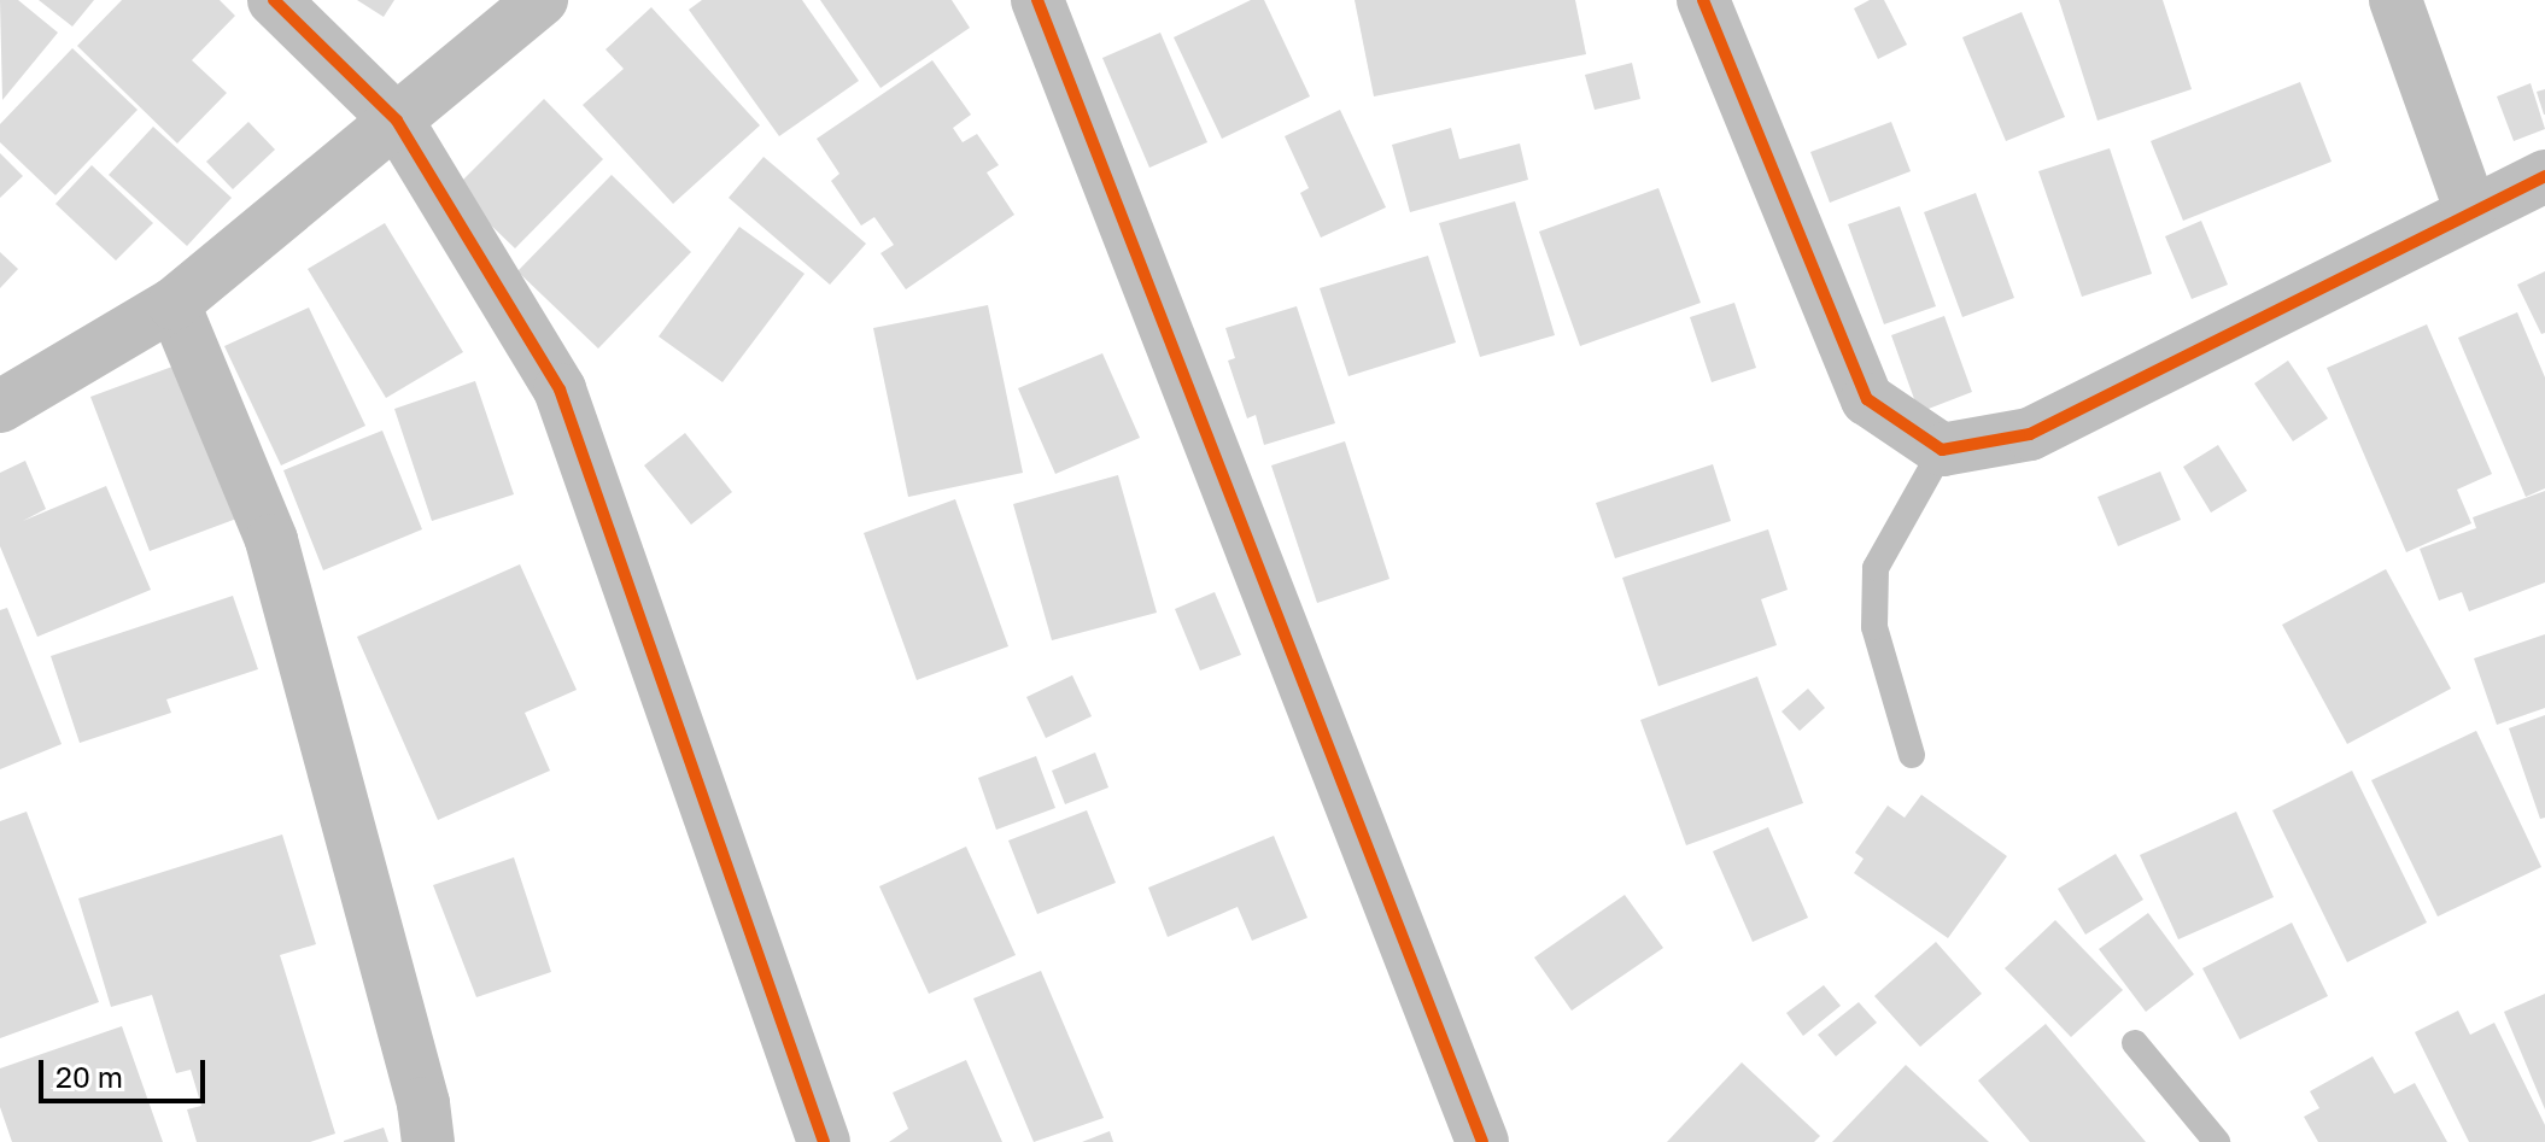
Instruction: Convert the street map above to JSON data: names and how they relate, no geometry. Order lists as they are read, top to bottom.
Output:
{
  "scale_bar": "20 m"
}
